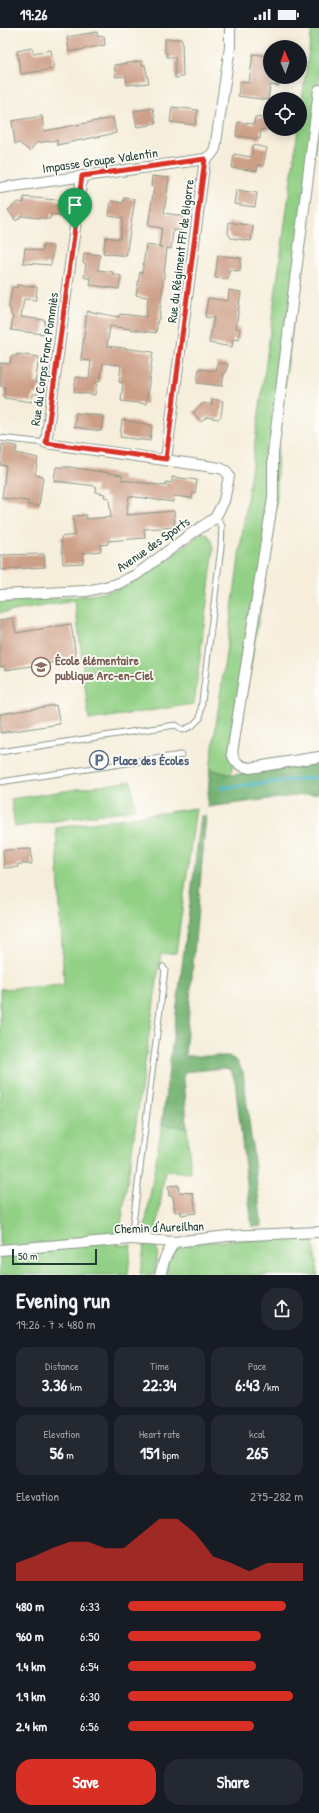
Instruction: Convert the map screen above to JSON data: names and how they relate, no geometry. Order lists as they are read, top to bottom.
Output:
{
  "streets": {
    "street": [
      "Impasse Groupe Valentin",
      "Rue du Régiment FFI de Bigorre",
      "Rue du Corps Franc Pommiès",
      "Avenue des Sports",
      "Chemin d'Aureilhan"
    ]
  },
  "crossings": [
    ["Impasse Groupe Valentin", "Rue du Régiment FFI de Bigorre"],
    ["Impasse Groupe Valentin", "Rue du Corps Franc Pommiès"],
    ["Rue du Régiment FFI de Bigorre", "Rue du Corps Franc Pommiès"],
    ["Rue du Corps Franc Pommiès", "Avenue des Sports"]
  ],
  "places": {
    "school or university": ["École élémentaire publique Arc-en-Ciel"],
    "parking": ["Place des Écoles"]
  },
  "scale_bar": "50 m",
  "north": "top",
  "page": {
    "status": "19:26",
    "scale": "50 m",
    "heading": ["Evening run", "19:26 · 7 × 480 m"],
    "stats": [
      ["Distance", "3.36 km"],
      ["Time", "22:34"],
      ["Pace", "6:43 /km"],
      ["Elevation", "56 m"],
      ["Heart rate", "151 bpm"],
      ["kcal", "265"]
    ],
    "chart": ["Elevation", "275–282 m"],
    "list": [
      {
        "name": "480 m",
        "note": "6:33"
      },
      {
        "name": "960 m",
        "note": "6:50"
      },
      {
        "name": "1.4 km",
        "note": "6:54"
      },
      {
        "name": "1.9 km",
        "note": "6:30"
      },
      {
        "name": "2.4 km",
        "note": "6:56"
      }
    ],
    "buttons": ["Save", "Share"]
  }
}
